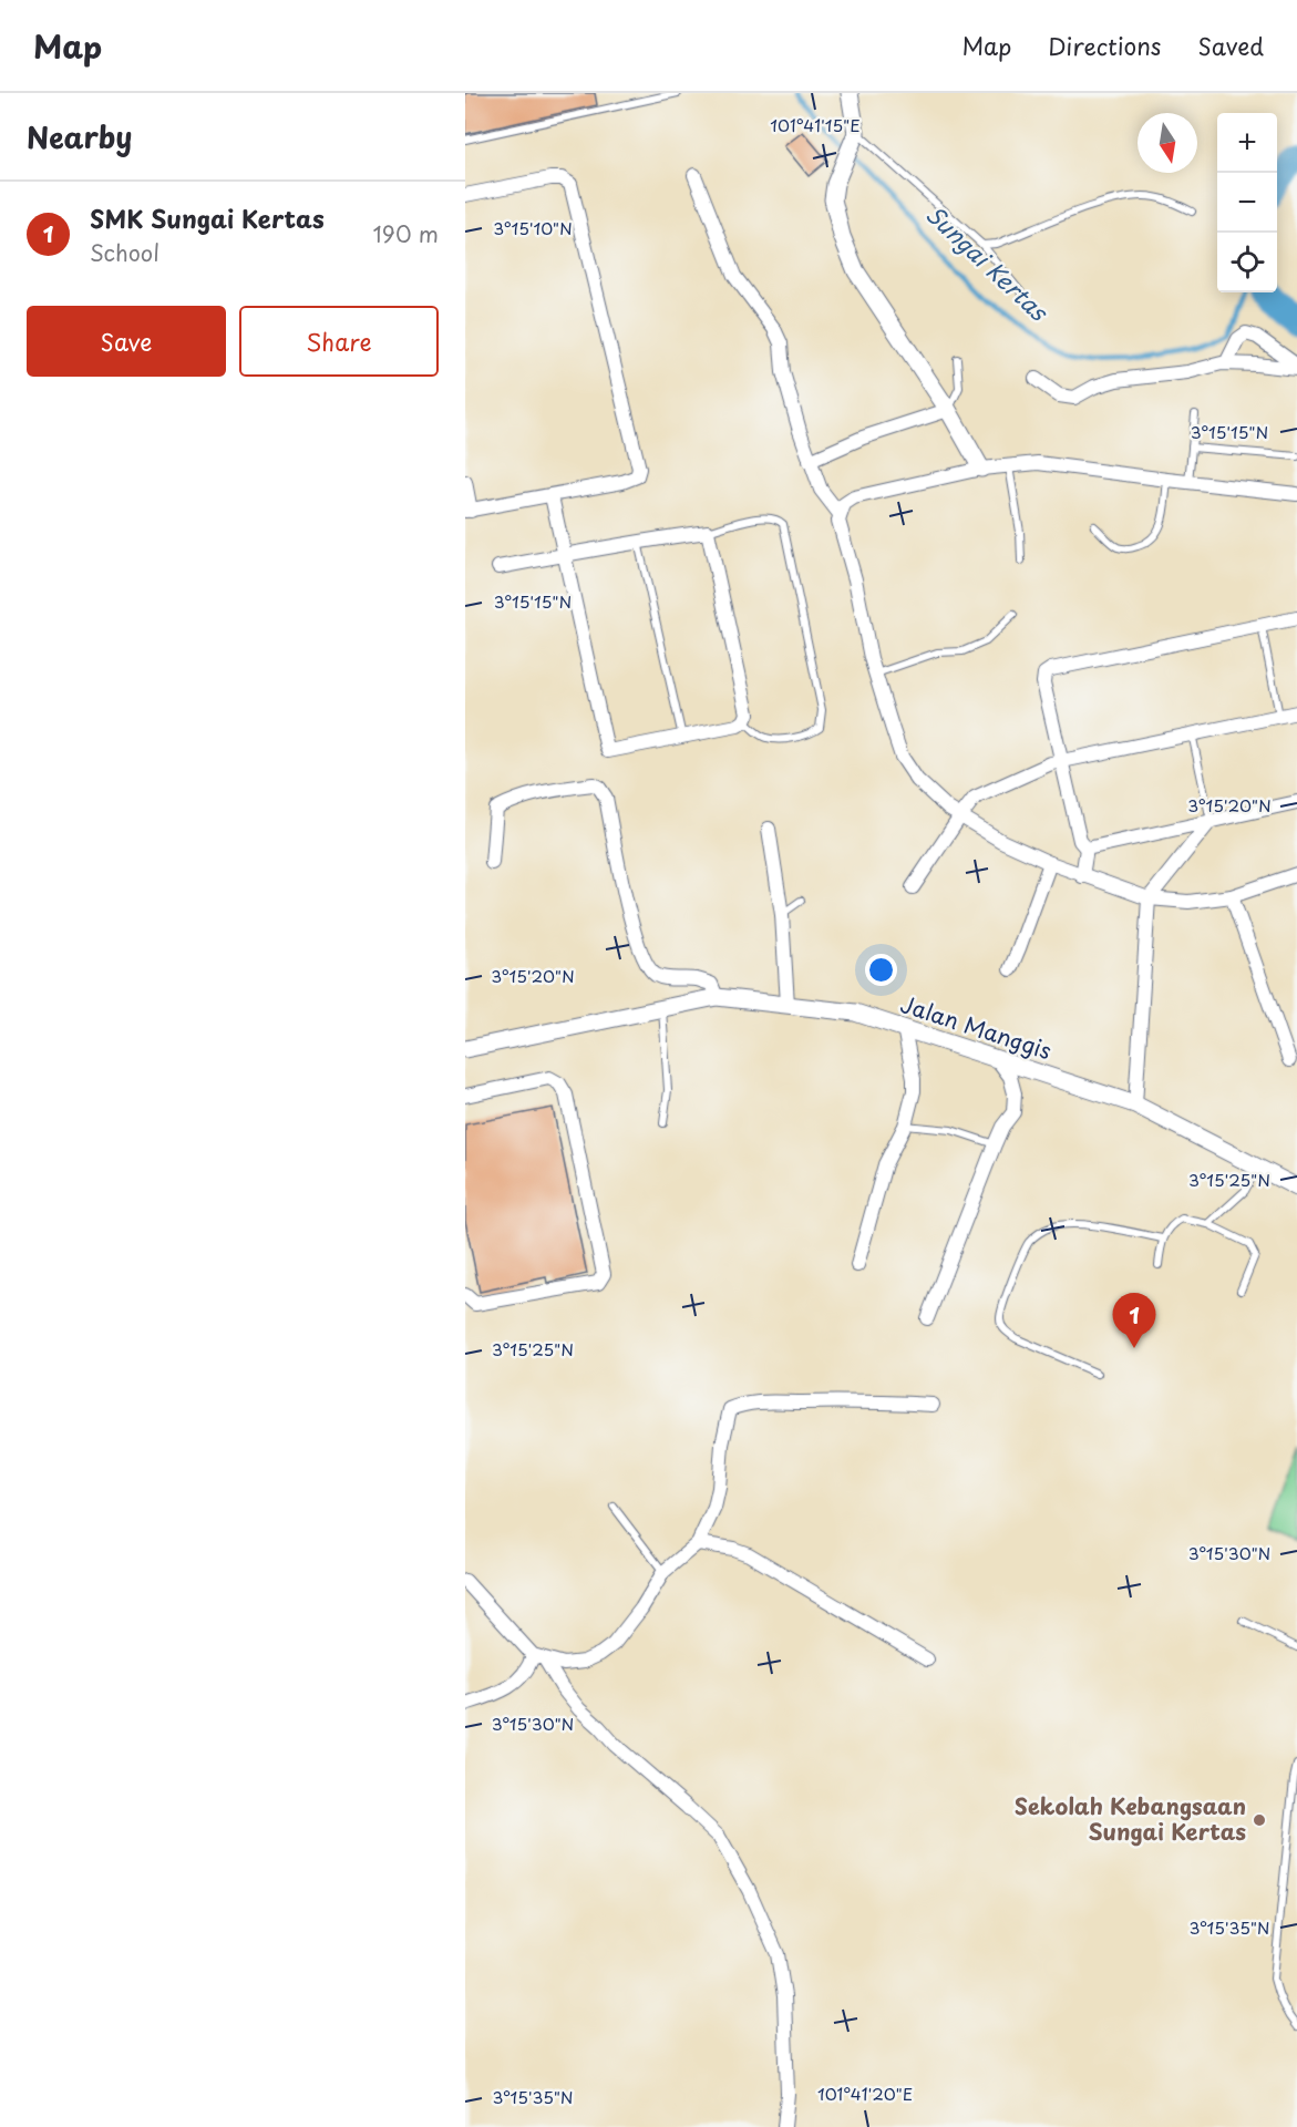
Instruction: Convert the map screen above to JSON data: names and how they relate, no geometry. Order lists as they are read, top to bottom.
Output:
{
  "streets": {
    "street": ["Jalan Manggis"]
  },
  "water": ["Sungai Kertas"],
  "places": ["Sekolah Kebangsaan Sungai Kertas"],
  "north": "bottom",
  "page": {
    "header": "Map",
    "nav": ["Map", "Directions", "Saved"],
    "heading": "Nearby",
    "map_buttons": ["+", "−"],
    "list": [
      {
        "mark": "1",
        "name": "SMK Sungai Kertas",
        "note": "School",
        "value": "190 m"
      }
    ],
    "buttons": ["Save", "Share"],
    "pins": "1"
  },
  "coordinates": [
    "101°41'15\"E",
    "3°15'10\"N",
    "3°15'15\"N",
    "3°15'20\"N",
    "3°15'25\"N",
    "3°15'30\"N",
    "3°15'35\"N",
    "101°41'20\"E"
  ]
}
